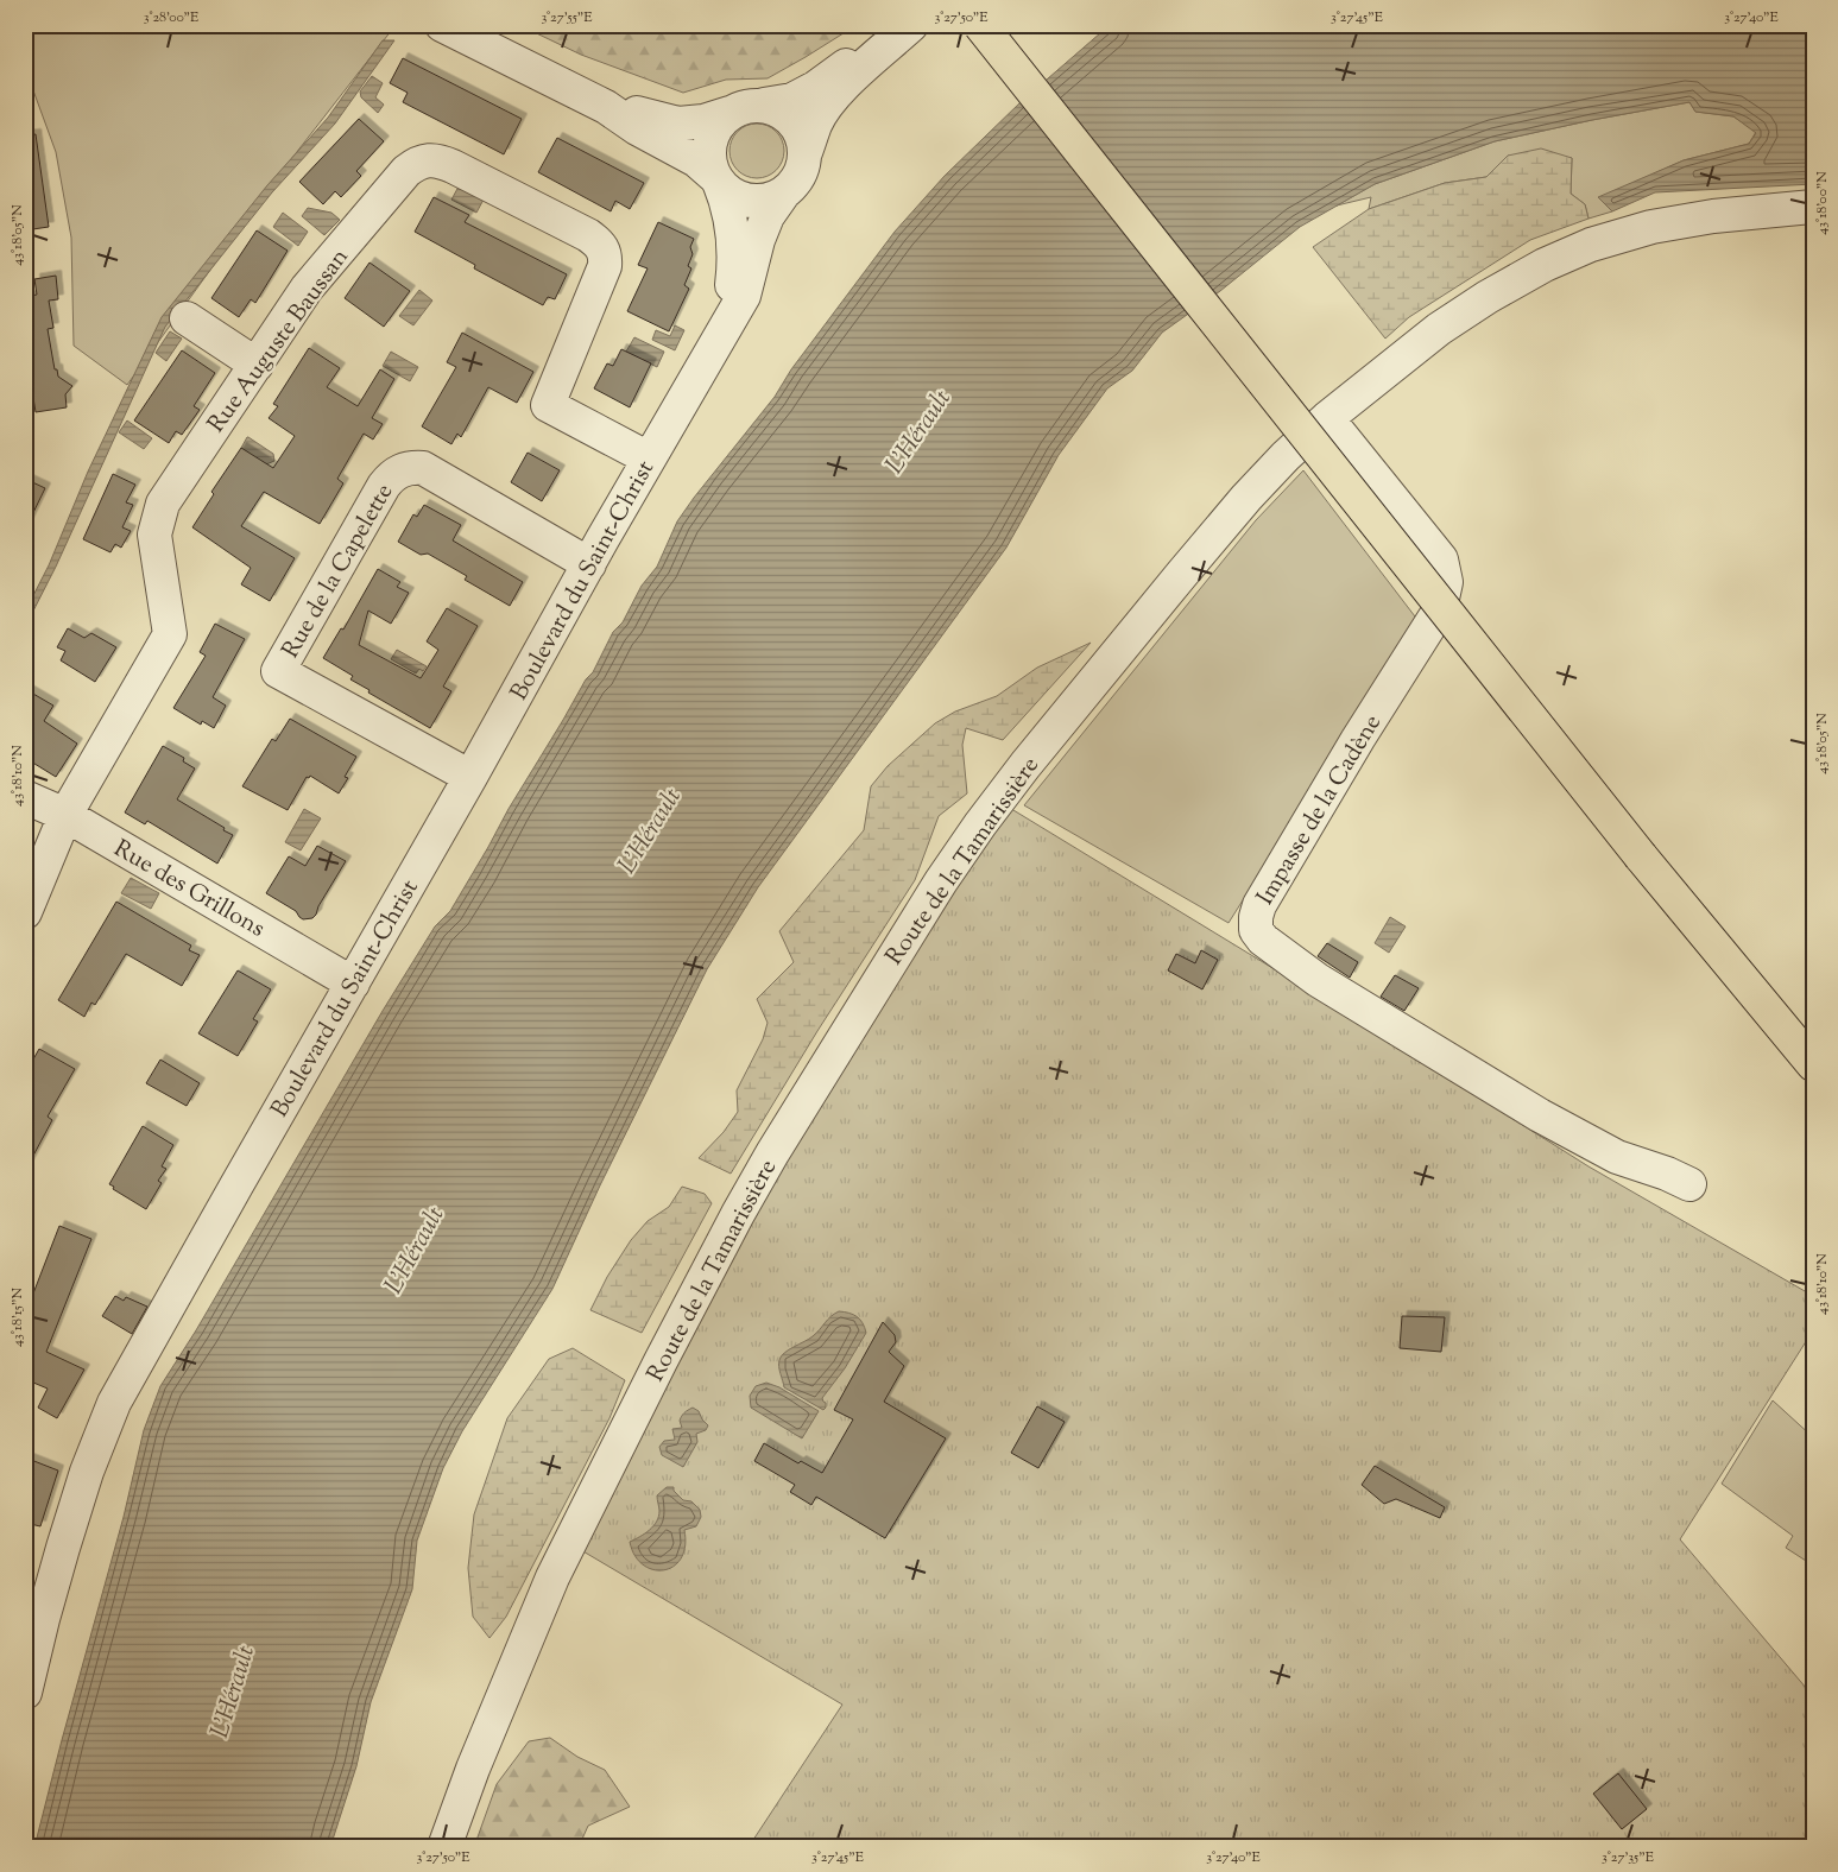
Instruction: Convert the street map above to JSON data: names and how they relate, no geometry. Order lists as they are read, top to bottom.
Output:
{
  "streets": {
    "street": [
      "Rue Auguste Baussan",
      "Rue de la Capelette",
      "Boulevard du Saint-Christ",
      "Impasse de la Cadène",
      "Route de la Tamarissière",
      "Rue des Grillons"
    ]
  },
  "crossings": [
    ["Rue Auguste Baussan", "Boulevard du Saint-Christ"],
    ["Rue Auguste Baussan", "Rue des Grillons"],
    ["Rue de la Capelette", "Boulevard du Saint-Christ"],
    ["Boulevard du Saint-Christ", "Rue des Grillons"],
    ["Impasse de la Cadène", "Route de la Tamarissière"]
  ],
  "water": ["L'Hérault"],
  "coordinates": [
    "3°28'00\"E",
    "3°27'55\"E",
    "3°27'50\"E",
    "3°27'45\"E",
    "3°27'40\"E",
    "43°18'00\"N",
    "43°18'05\"N",
    "43°18'10\"N",
    "43°18'15\"N",
    "3°27'35\"E"
  ]
}
